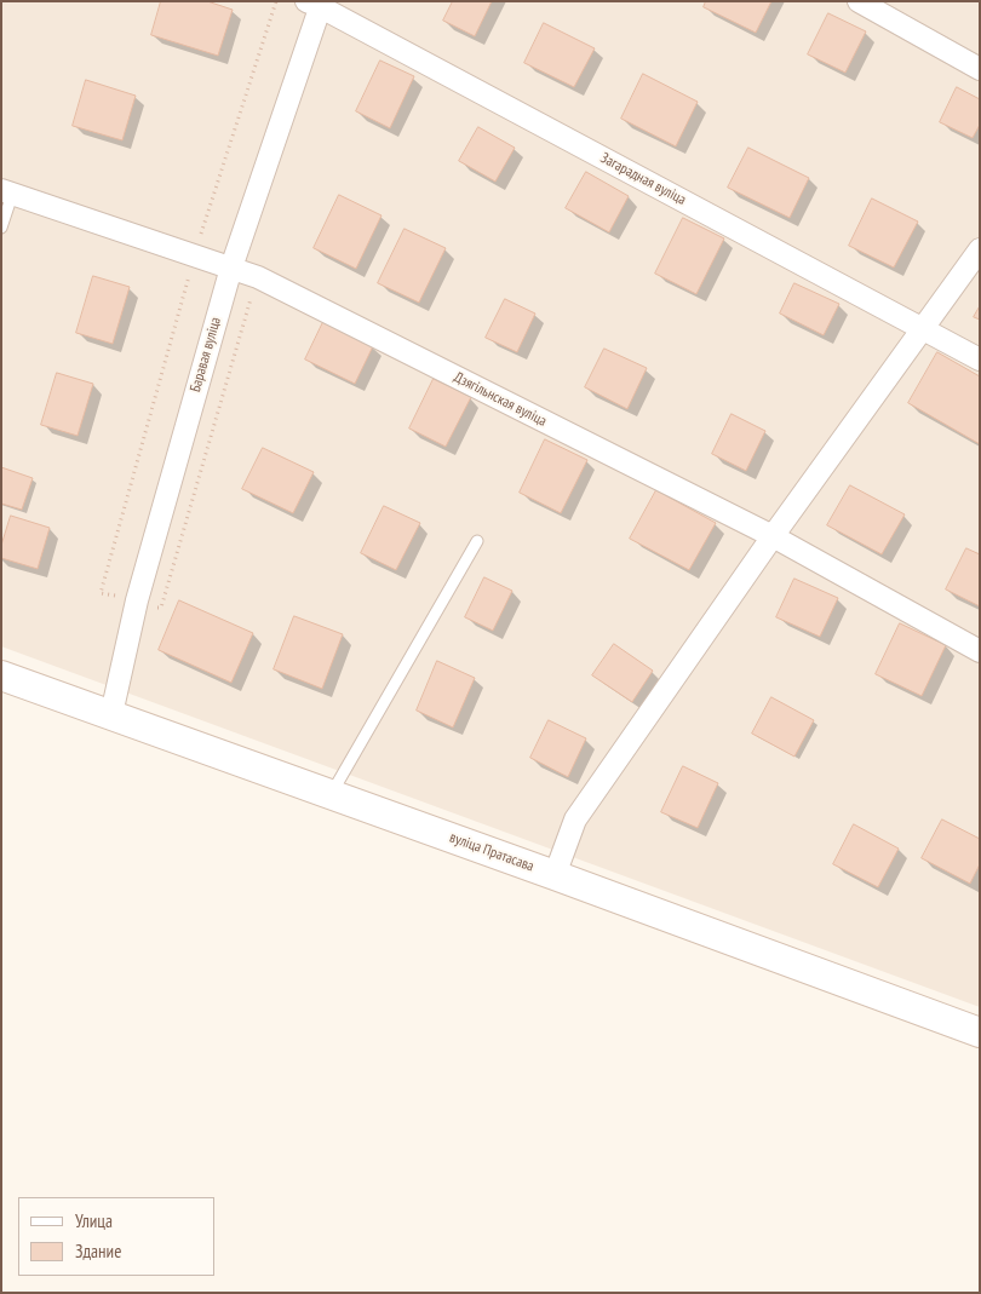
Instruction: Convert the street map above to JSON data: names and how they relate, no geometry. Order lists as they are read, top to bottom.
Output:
{
  "streets": {
    "main road": ["вуліца Пратасава"],
    "street": ["Загарадная вуліца", "Баравая вуліца", "Дзягільнская вуліца"]
  },
  "crossings": [
    ["Загарадная вуліца", "Баравая вуліца"],
    ["Баравая вуліца", "Дзягільнская вуліца"],
    ["Баравая вуліца", "вуліца Пратасава"]
  ],
  "legend": ["Улица", "Здание"]
}
